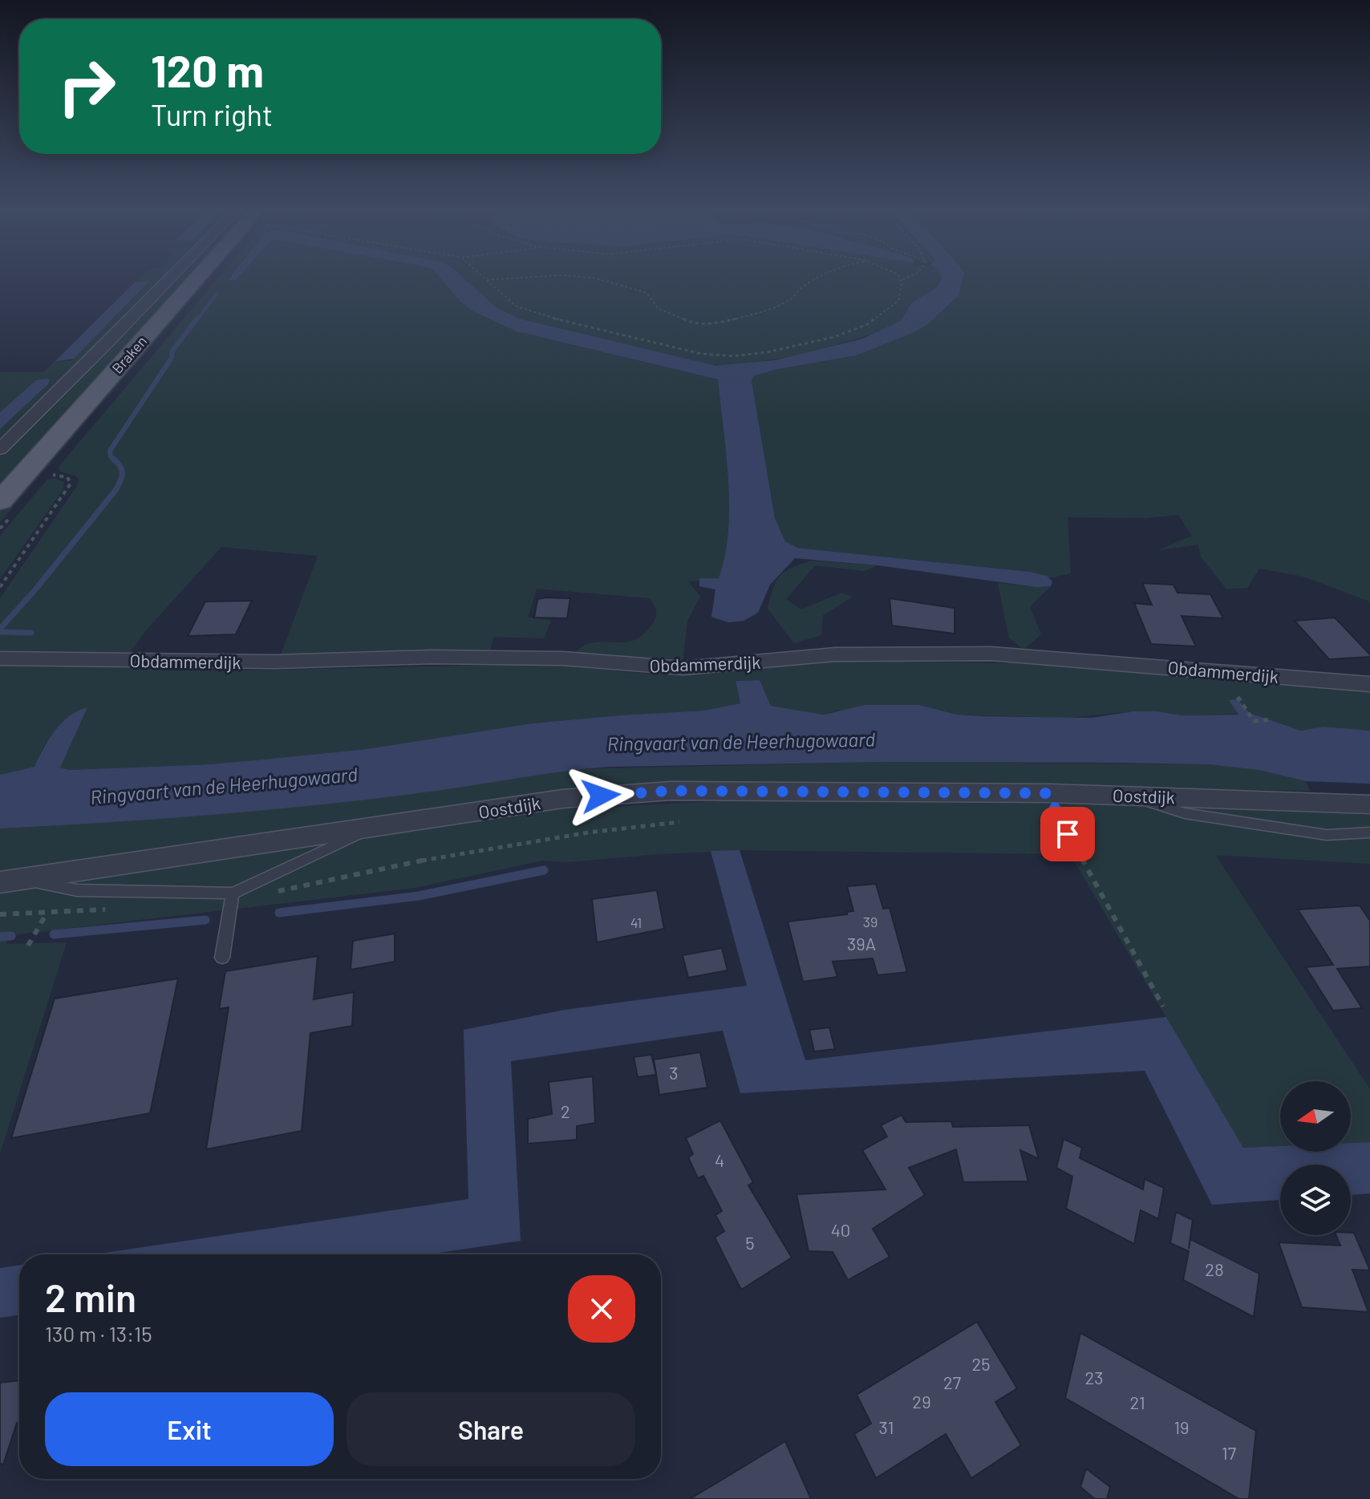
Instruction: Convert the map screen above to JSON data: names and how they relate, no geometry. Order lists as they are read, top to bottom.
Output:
{
  "streets": {
    "main road": ["Braken"],
    "street": ["Obdammerdijk", "Oostdijk"]
  },
  "water": ["Ringvaart van de Heerhugowaard"],
  "house_numbers": [
    "39",
    "41",
    "39A",
    "3",
    "2",
    "4",
    "40",
    "5",
    "28",
    "25",
    "23",
    "27",
    "29",
    "21",
    "31",
    "19",
    "17"
  ],
  "north": "left",
  "page": {
    "turn": ["120 m", "Turn right"],
    "heading": ["2 min", "130 m · 13:15"],
    "buttons": ["Exit", "Share"]
  }
}
